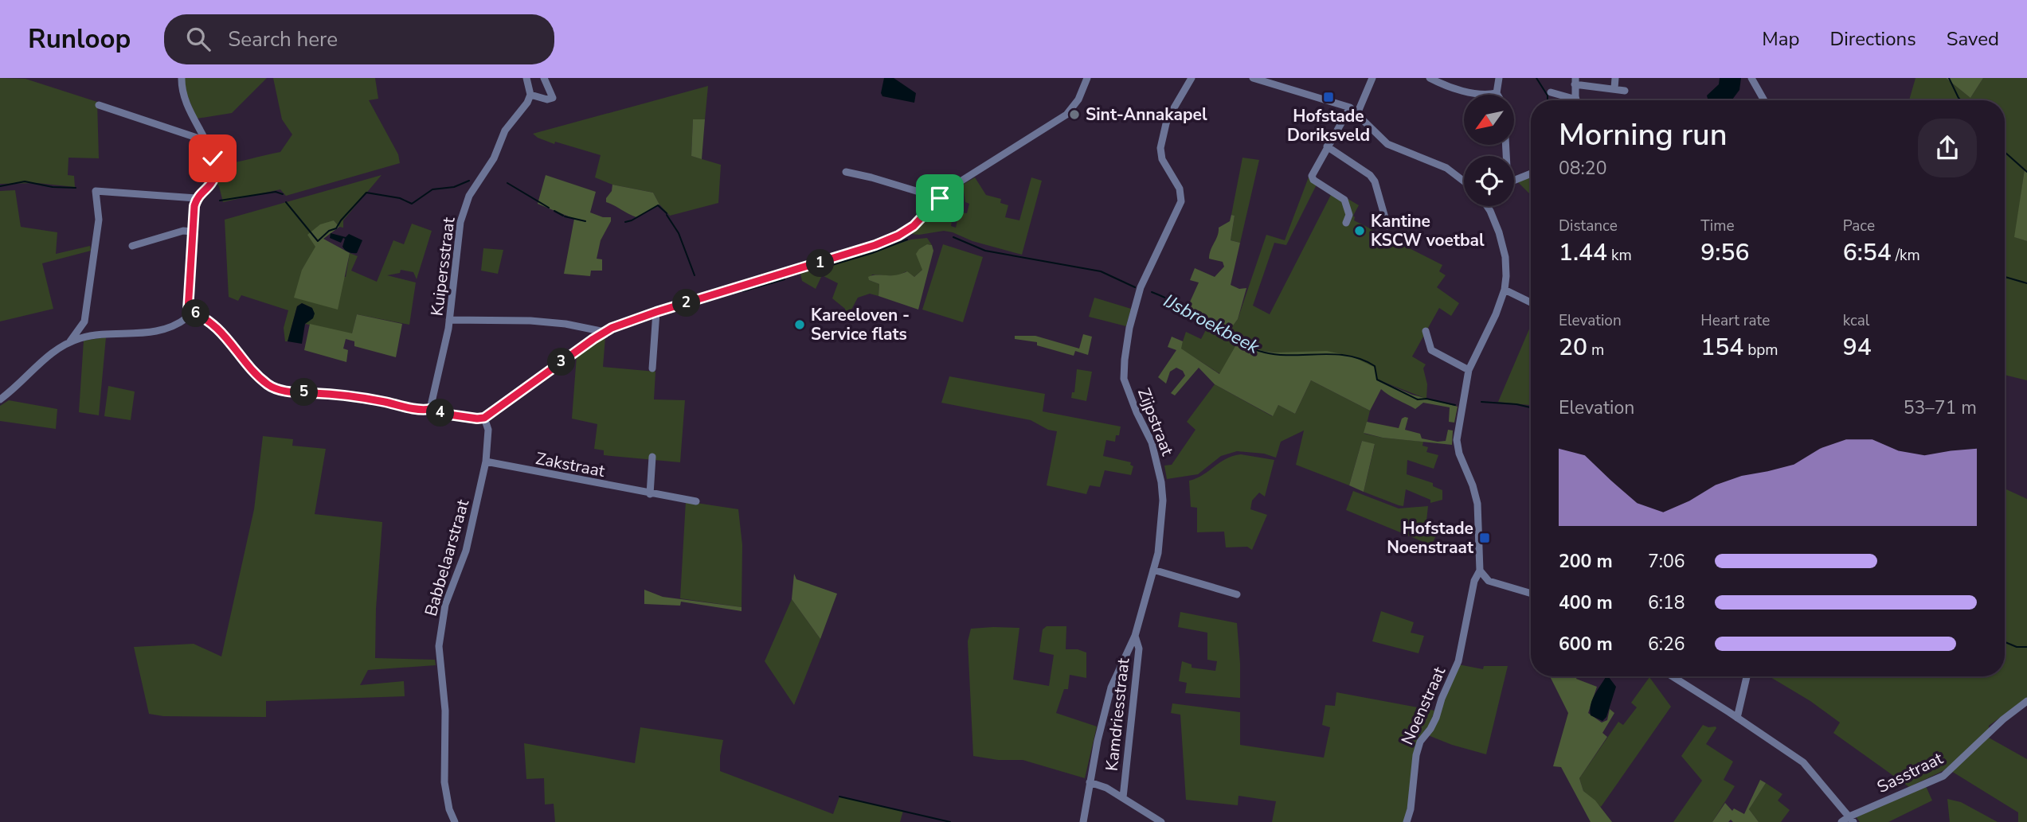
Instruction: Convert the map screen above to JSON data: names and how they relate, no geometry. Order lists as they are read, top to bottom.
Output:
{
  "streets": {
    "street": [
      "Kuipersstraat",
      "Zijpstraat",
      "Zakstraat",
      "Babbelaarstraat",
      "Noenstraat",
      "Kamdriesstraat",
      "Sasstraat"
    ]
  },
  "crossings": [
    ["Zijpstraat", "Kamdriesstraat"],
    ["Zakstraat", "Babbelaarstraat"]
  ],
  "water": ["IJsbroekbeek"],
  "places": {
    "transit": ["Hofstade Doriksveld", "Hofstade Noenstraat"],
    "other": ["Sint-Annakapel", "Kantine KSCW voetbal", "Kareeloven - Service flats"]
  },
  "north": "bottom left",
  "page": {
    "header": "Runloop",
    "search": "Search here",
    "nav": ["Map", "Directions", "Saved"],
    "heading": ["Morning run", "08:20"],
    "stats": [
      ["Distance", "1.44 km"],
      ["Time", "9:56"],
      ["Pace", "6:54 /km"],
      ["Elevation", "20 m"],
      ["Heart rate", "154 bpm"],
      ["kcal", "94"]
    ],
    "pins": [
      "1",
      "2",
      "6",
      "3",
      "5",
      "4"
    ],
    "chart": ["Elevation", "53–71 m"],
    "list": [
      {
        "name": "200 m",
        "note": "7:06"
      },
      {
        "name": "400 m",
        "note": "6:18"
      },
      {
        "name": "600 m",
        "note": "6:26"
      }
    ]
  }
}
